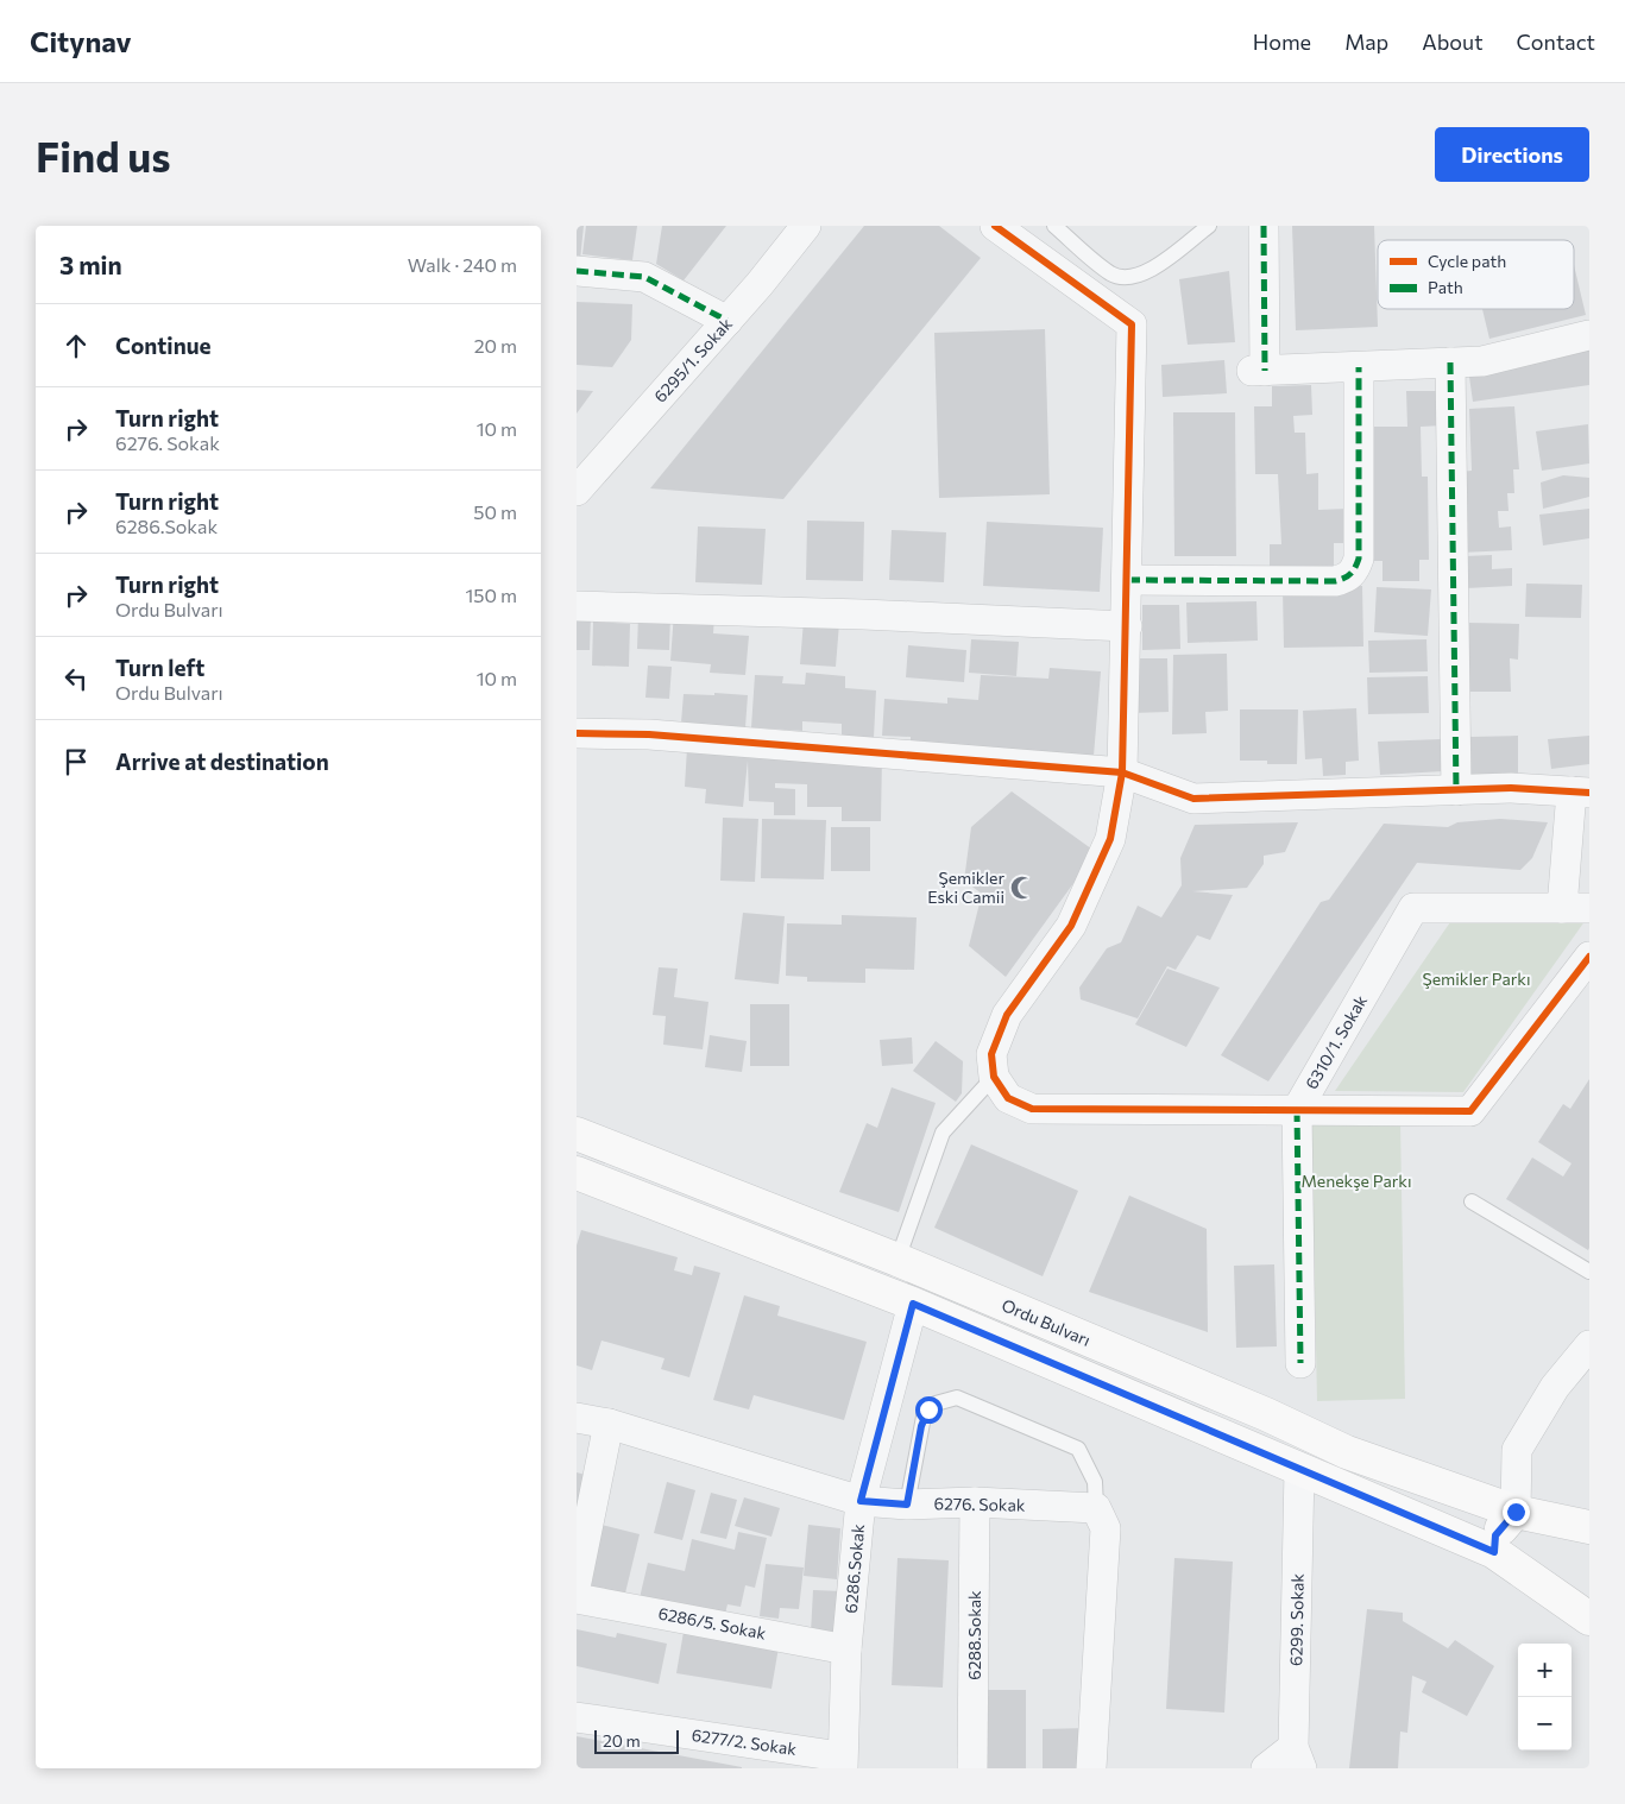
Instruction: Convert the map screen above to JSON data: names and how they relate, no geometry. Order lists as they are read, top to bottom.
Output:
{
  "streets": {
    "main road": ["Ordu Bulvarı"],
    "street": [
      "6295/1. Sokak",
      "6310/1. Sokak",
      "6276. Sokak",
      "6286.Sokak",
      "6299. Sokak",
      "6286/5. Sokak",
      "6288.Sokak",
      "6277/2. Sokak"
    ]
  },
  "crossings": [
    ["Ordu Bulvarı", "6286.Sokak"],
    ["Ordu Bulvarı", "6299. Sokak"],
    ["6276. Sokak", "6286.Sokak"],
    ["6276. Sokak", "6288.Sokak"],
    ["6286.Sokak", "6286/5. Sokak"],
    ["6286.Sokak", "6277/2. Sokak"]
  ],
  "parks": ["Şemikler Parkı", "Menekşe Parkı"],
  "places": {
    "mosque": ["Şemikler Eski Camii"]
  },
  "legend": ["Cycle path", "Path"],
  "scale_bar": "20 m",
  "page": {
    "header": "Citynav",
    "nav": [
      "Home",
      "Map",
      "About",
      "Contact"
    ],
    "buttons": "Directions",
    "title": "Find us",
    "heading": ["3 min", "Walk · 240 m"],
    "list": [
      ["Continue", "20 m"],
      ["Turn right", "6276. Sokak", "10 m"],
      ["Turn right", "6286.Sokak", "50 m"],
      ["Turn right", "Ordu Bulvarı", "150 m"],
      ["Turn left", "Ordu Bulvarı", "10 m"],
      "Arrive at destination"
    ],
    "map_buttons": ["+", "−"],
    "scale": "20 m"
  }
}
